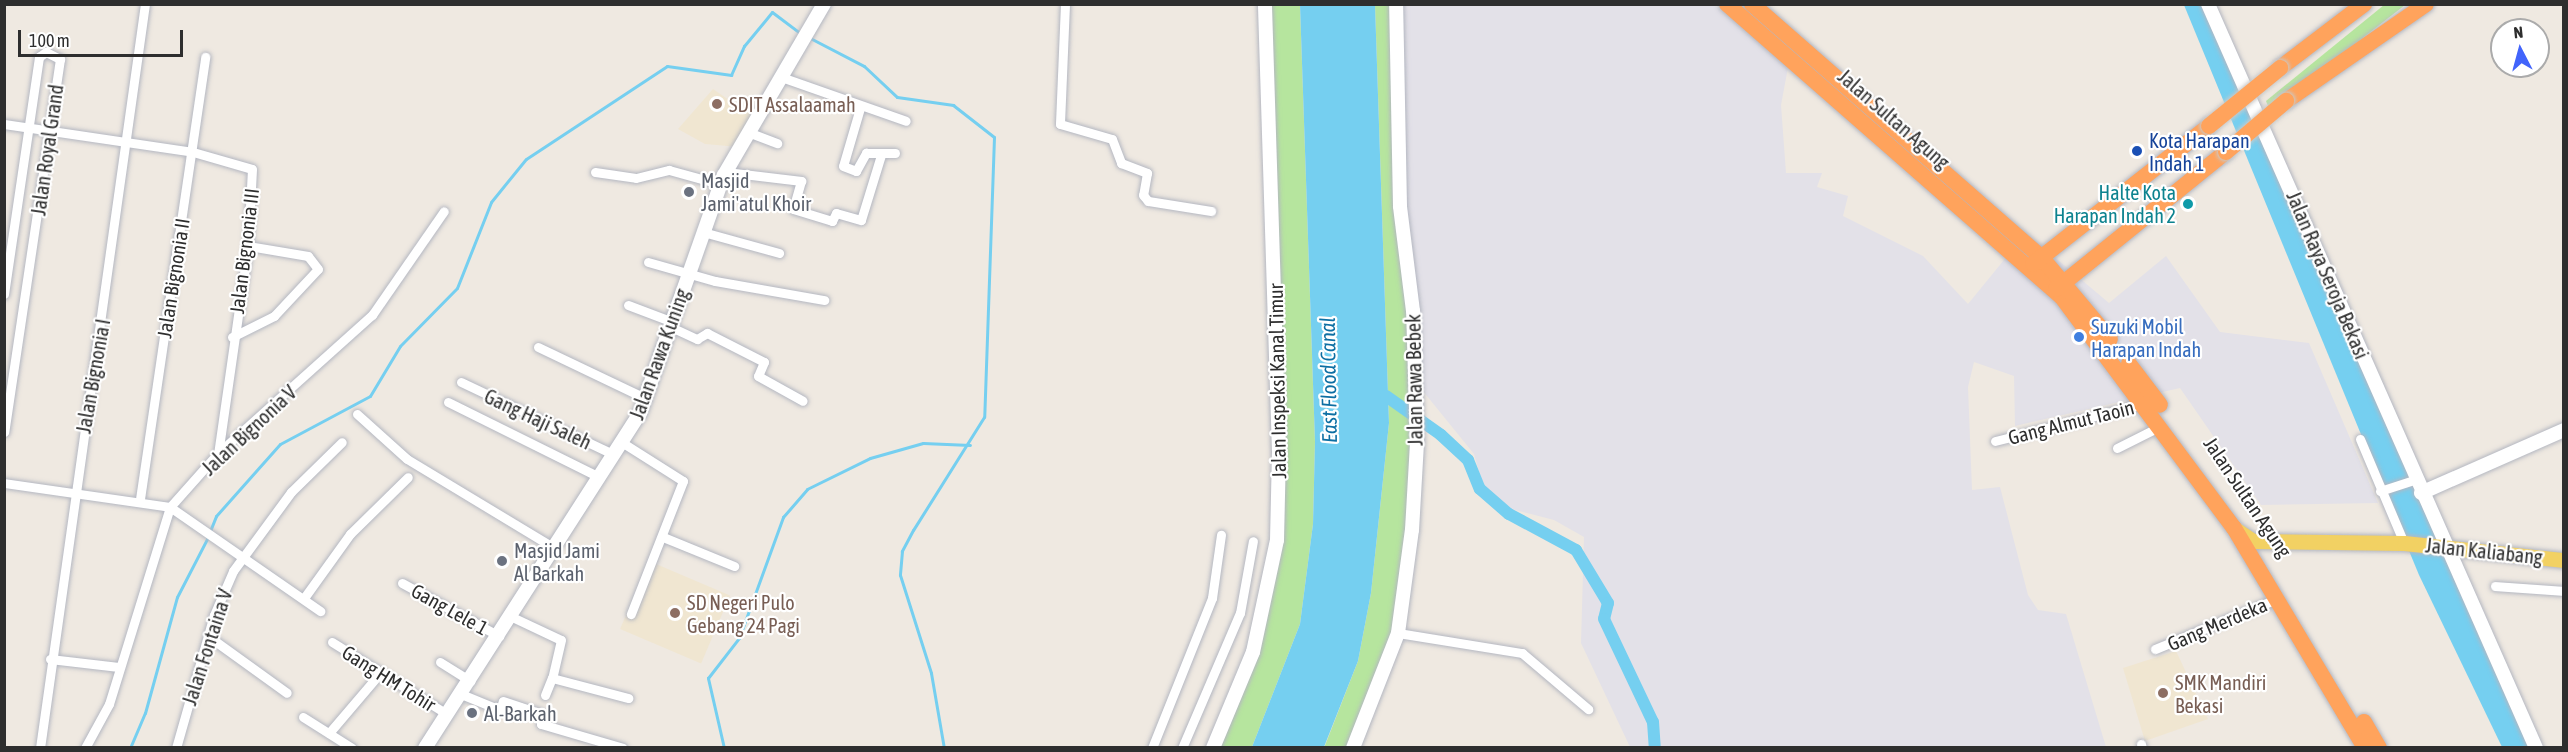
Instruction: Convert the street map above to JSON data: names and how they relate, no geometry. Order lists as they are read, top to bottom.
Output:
{
  "streets": {
    "highway": ["Jalan Sultan Agung"],
    "main road": ["Jalan Kaliabang"],
    "street": [
      "Jalan Royal Grand",
      "Jalan Bignonia III",
      "Jalan Raya Seroja Bekasi",
      "Jalan Bignonia II",
      "Jalan Rawa Kuning",
      "Jalan Bignonia I",
      "Jalan Rawa Bebek",
      "Jalan Inspeksi Kanal Timur",
      "Gang Haji Saleh",
      "Gang Almut Taoin",
      "Jalan Bignonia V",
      "Gang Lele 1",
      "Gang Merdeka",
      "Jalan Fontaina V",
      "Gang HM Tohir"
    ]
  },
  "crossings": [
    ["Jalan Sultan Agung", "Gang Almut Taoin"],
    ["Jalan Sultan Agung", "Jalan Kaliabang"],
    ["Jalan Sultan Agung", "Gang Merdeka"],
    ["Jalan Royal Grand", "Jalan Bignonia III"],
    ["Jalan Bignonia III", "Jalan Bignonia II"],
    ["Jalan Bignonia III", "Jalan Bignonia I"],
    ["Jalan Bignonia III", "Jalan Bignonia V"],
    ["Jalan Raya Seroja Bekasi", "Jalan Kaliabang"],
    ["Jalan Rawa Kuning", "Gang Haji Saleh"],
    ["Jalan Rawa Kuning", "Gang Lele 1"],
    ["Jalan Rawa Kuning", "Gang HM Tohir"]
  ],
  "water": ["East Flood Canal"],
  "places": [
    "SDIT Assalaamah",
    "Kota Harapan Indah 1",
    "Masjid Jami'atul Khoir",
    "Halte Kota Harapan Indah 2",
    "Suzuki Mobil Harapan Indah",
    "Masjid Jami Al Barkah",
    "SD Negeri Pulo Gebang 24 Pagi",
    "SMK Mandiri Bekasi",
    "Al-Barkah"
  ],
  "scale_bar": "100 m",
  "north": "top"
}
